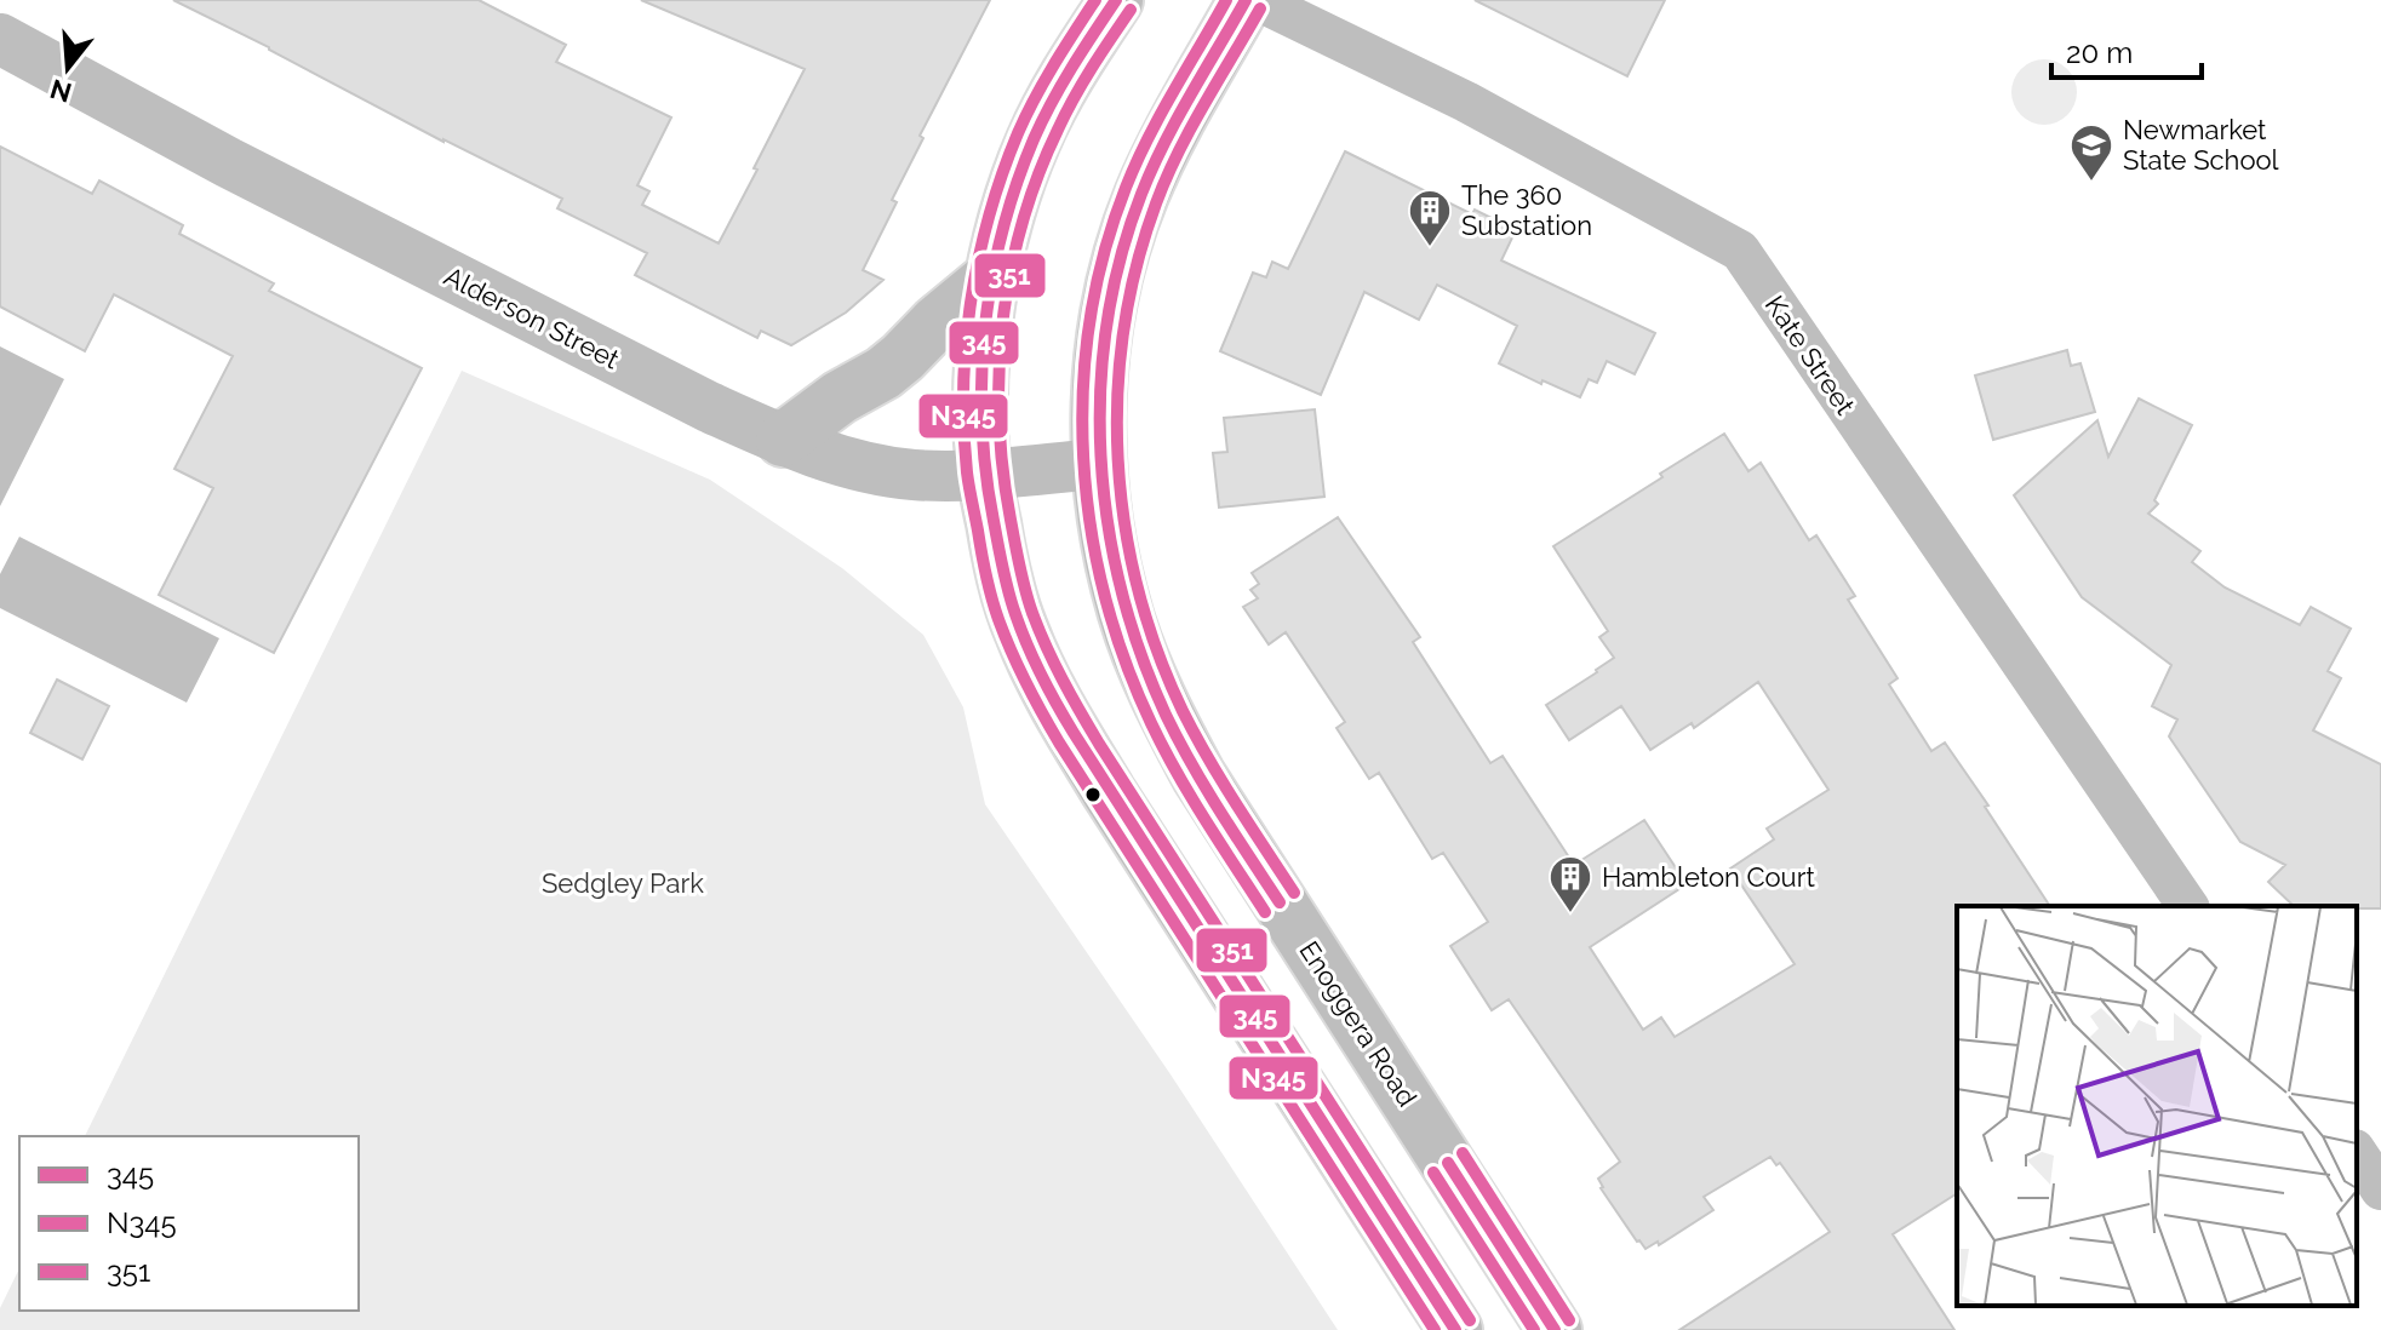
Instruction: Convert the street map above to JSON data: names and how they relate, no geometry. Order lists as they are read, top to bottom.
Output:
{
  "streets": {
    "main road": ["Enoggera Road"],
    "street": ["Alderson Street", "Kate Street"]
  },
  "crossings": [
    ["Alderson Street", "Enoggera Road"]
  ],
  "parks": ["Sedgley Park"],
  "places": {
    "school or university": ["Newmarket State School"],
    "building": ["The 360 Substation", "Hambleton Court"]
  },
  "lines": ["transit line 345", "transit line N345", "transit line 351"],
  "legend": ["345", "N345", "351"],
  "scale_bar": "20 m",
  "north": "bottom"
}
